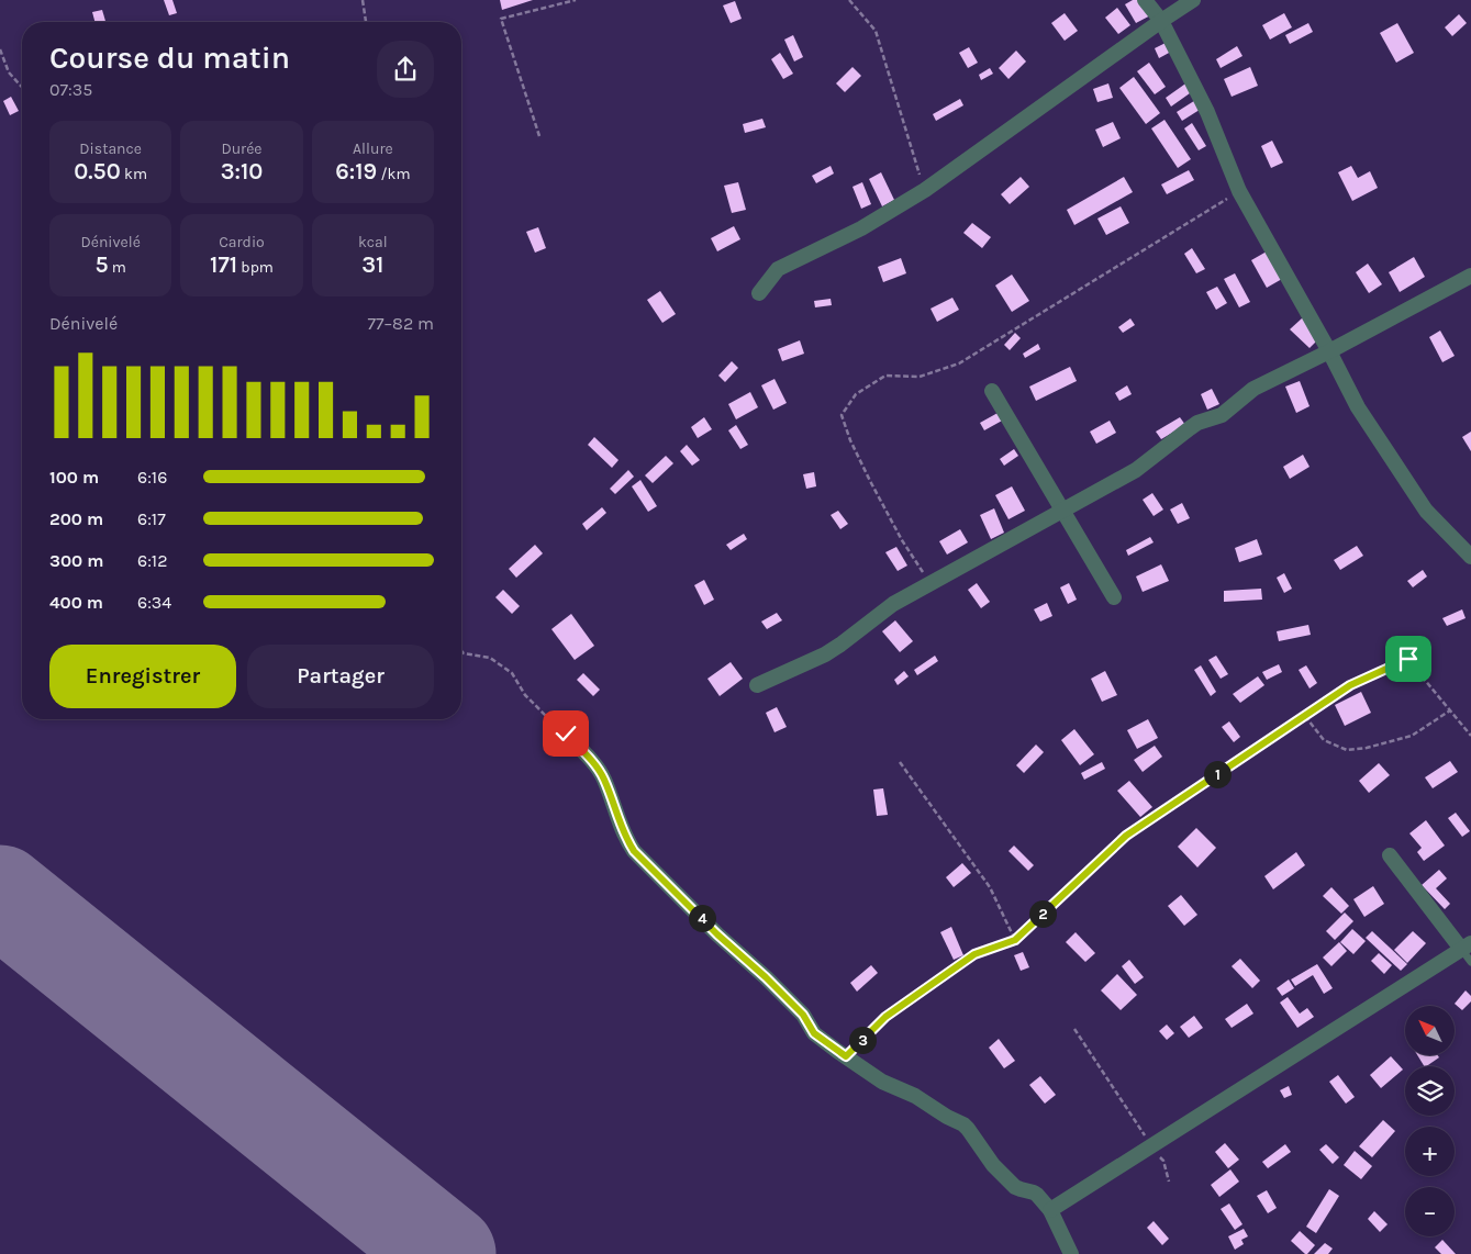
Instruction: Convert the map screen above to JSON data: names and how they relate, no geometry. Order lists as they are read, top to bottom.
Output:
{
  "north": "top left",
  "page": {
    "heading": ["Course du matin", "07:35"],
    "stats": [
      ["Distance", "0.50 km"],
      ["Durée", "3:10"],
      ["Allure", "6:19 /km"],
      ["Dénivelé", "5 m"],
      ["Cardio", "171 bpm"],
      ["kcal", "31"]
    ],
    "chart": ["Dénivelé", "77–82 m"],
    "list": [
      {
        "name": "100 m",
        "note": "6:16"
      },
      {
        "name": "200 m",
        "note": "6:17"
      },
      {
        "name": "300 m",
        "note": "6:12"
      },
      {
        "name": "400 m",
        "note": "6:34"
      }
    ],
    "buttons": ["Enregistrer", "Partager"],
    "pins": [
      "1",
      "2",
      "4",
      "3"
    ],
    "map_buttons": ["+", "−"]
  }
}
